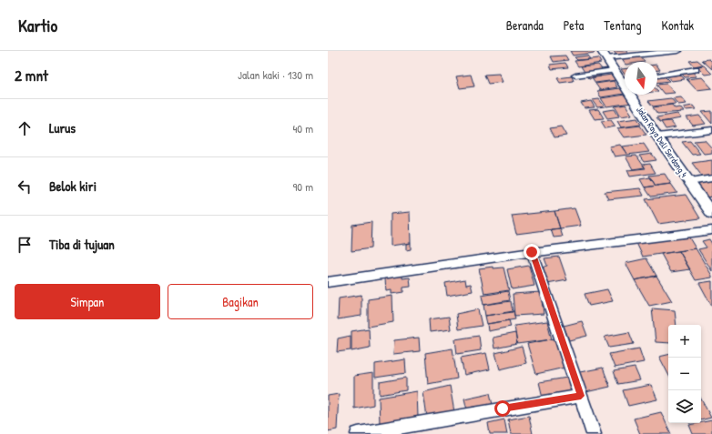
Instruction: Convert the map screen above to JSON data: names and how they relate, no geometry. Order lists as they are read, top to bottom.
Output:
{
  "streets": {
    "street": ["Jalan Raya Deli Serdang 4"]
  },
  "north": "bottom",
  "page": {
    "header": "Kartio",
    "nav": [
      "Beranda",
      "Peta",
      "Tentang",
      "Kontak"
    ],
    "heading": ["2 mnt", "Jalan kaki · 130 m"],
    "list": [
      ["Lurus", "40 m"],
      ["Belok kiri", "90 m"],
      "Tiba di tujuan"
    ],
    "buttons": ["Simpan", "Bagikan"],
    "map_buttons": ["+", "−"]
  }
}
